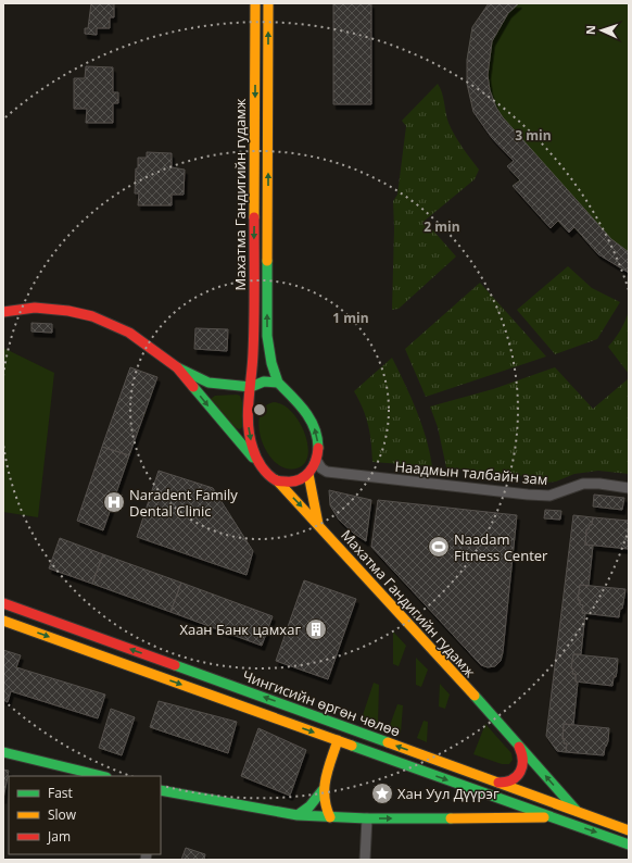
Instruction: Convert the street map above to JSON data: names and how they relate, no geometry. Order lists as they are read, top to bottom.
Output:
{
  "streets": {
    "main road": ["Махатма Гандигийн гудамж", "Чингисийн өргөн чөлөө"],
    "street": ["Наадмын талбайн зам"]
  },
  "crossings": [
    ["Махатма Гандигийн гудамж", "Наадмын талбайн зам"],
    ["Махатма Гандигийн гудамж", "Чингисийн өргөн чөлөө"]
  ],
  "places": {
    "hospital": ["Naradent Family Dental Clinic"],
    "sports": ["Naadam Fitness Center"],
    "building": ["Хаан Банк цамхаг"],
    "place": ["Хан Уул Дүүрэг"]
  },
  "legend": ["Fast", "Slow", "Jam"],
  "north": "left",
  "rings": ["3 min", "2 min", "1 min"]
}
